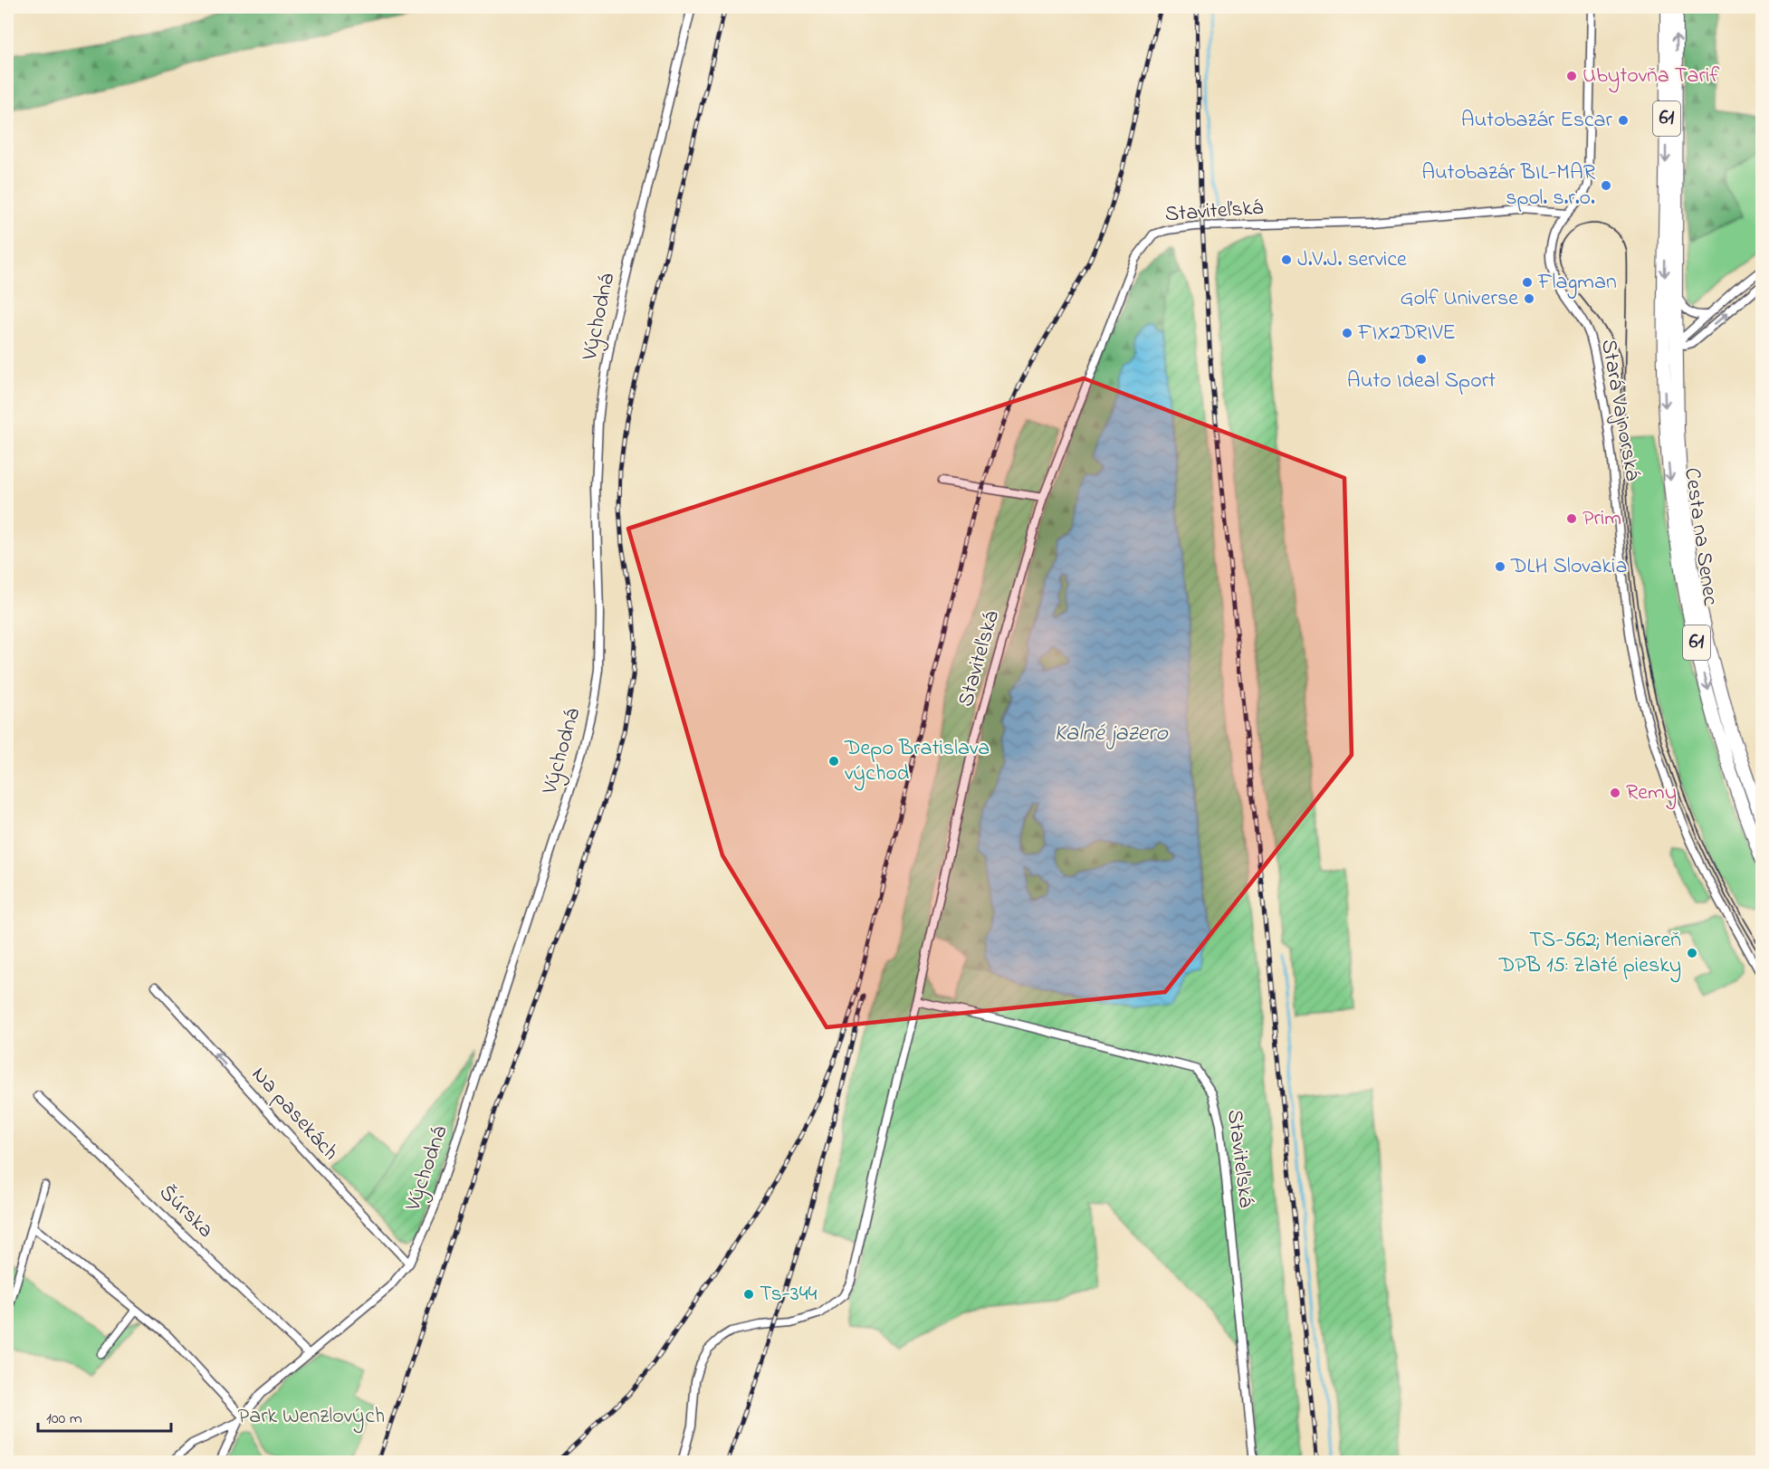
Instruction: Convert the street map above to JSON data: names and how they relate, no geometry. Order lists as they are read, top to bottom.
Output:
{
  "streets": {
    "main road": ["61", "Cesta na Senec"],
    "street": [
      "Staviteľská",
      "Východná",
      "Stará Vajnorská",
      "Na pasekách",
      "Šúrska"
    ]
  },
  "crossings": [
    ["Staviteľská", "Stará Vajnorská"],
    ["Východná", "Na pasekách"],
    ["Východná", "Šúrska"]
  ],
  "one_way": ["Na pasekách"],
  "water": ["Kalné jazero"],
  "parks": ["Park Wenzlových"],
  "places": [
    "Ubytovňa Tarif",
    "Autobazár Escar",
    "Autobazár BIL-MAR spol. s.r.o.",
    "J.V.J. service",
    "Flagman",
    "Golf Universe",
    "FIX2DRIVE",
    "Auto Ideal Sport",
    "Prim",
    "DLH Slovakia",
    "Depo Bratislava východ",
    "Remy",
    "TS-562; Meniareň DPB 15: Zlaté piesky",
    "Ts-344"
  ],
  "scale_bar": "100 m"
}
